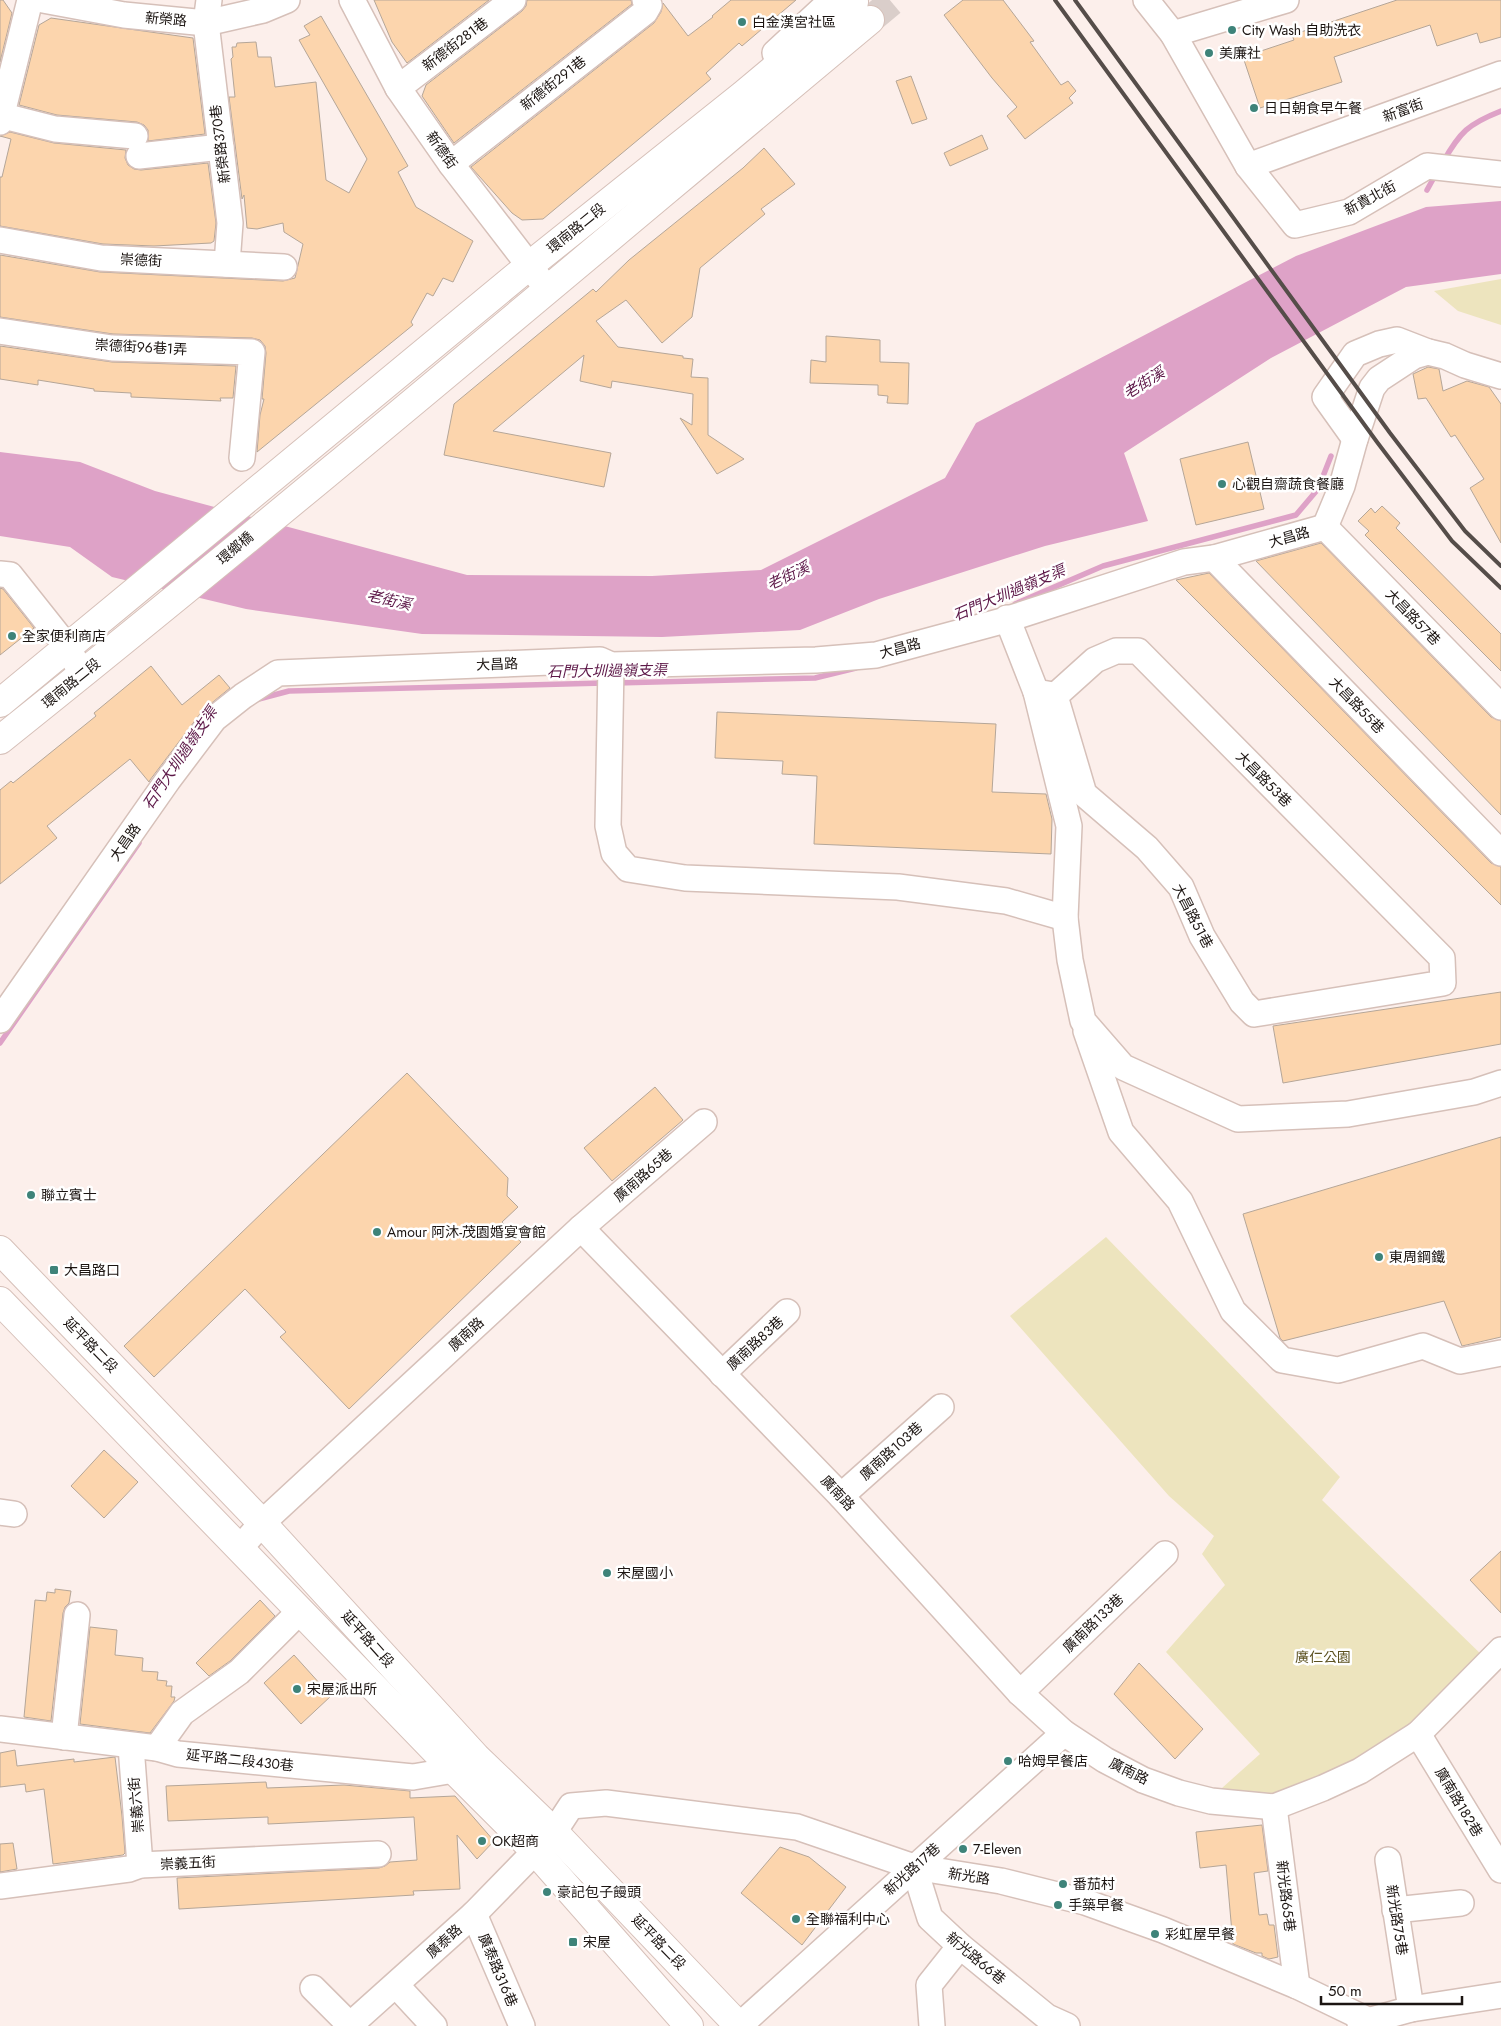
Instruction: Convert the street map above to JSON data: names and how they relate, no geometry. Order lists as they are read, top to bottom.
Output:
{
  "streets": {
    "main road": ["環南路二段", "環鄉橋", "延平路二段"],
    "street": [
      "新榮路",
      "新德街281巷",
      "新德街291巷",
      "新富街",
      "新榮路370巷",
      "新德街",
      "新貴北街",
      "崇德街",
      "崇德街96巷1弄",
      "大昌路",
      "大昌路57巷",
      "大昌路55巷",
      "大昌路53巷",
      "大昌路51巷",
      "廣南路65巷",
      "廣南路",
      "廣南路83巷",
      "廣南路103巷",
      "廣南路133巷",
      "延平路二段430巷",
      "廣南路182巷",
      "崇義六街",
      "崇義五街",
      "新光路17巷",
      "新光路",
      "新光路65巷",
      "新光路75巷",
      "廣泰路",
      "新光路66巷",
      "廣泰路316巷"
    ]
  },
  "crossings": [
    ["新榮路", "新榮路370巷"],
    ["新德街281巷", "新德街"],
    ["新德街291巷", "新德街"],
    ["新富街", "新貴北街"],
    ["新榮路370巷", "崇德街"],
    ["新德街", "環南路二段"],
    ["環南路二段", "環鄉橋"],
    ["大昌路", "大昌路57巷"],
    ["大昌路", "大昌路55巷"],
    ["大昌路", "大昌路51巷"],
    ["大昌路53巷", "大昌路51巷"],
    ["廣南路65巷", "廣南路"],
    ["廣南路", "廣南路83巷"],
    ["廣南路", "延平路二段"],
    ["廣南路", "廣南路103巷"],
    ["廣南路", "廣南路133巷"],
    ["廣南路", "廣南路182巷"],
    ["廣南路", "新光路17巷"],
    ["廣南路", "新光路65巷"],
    ["延平路二段", "延平路二段430巷"],
    ["延平路二段", "新光路17巷"],
    ["延平路二段", "新光路"],
    ["延平路二段", "廣泰路"],
    ["延平路二段430巷", "崇義六街"],
    ["崇義六街", "崇義五街"],
    ["新光路17巷", "新光路"],
    ["新光路17巷", "新光路66巷"],
    ["新光路", "新光路65巷"],
    ["新光路", "廣泰路"],
    ["新光路", "新光路66巷"],
    ["廣泰路", "廣泰路316巷"]
  ],
  "water": ["老街溪", "石門大圳過嶺支渠"],
  "parks": ["廣仁公園"],
  "places": {
    "other": [
      "白金漢宮社區",
      "City Wash 自助洗衣",
      "美廉社",
      "日日朝食早午餐",
      "心觀自齋蔬食餐廳",
      "全家便利商店",
      "聯立賓士",
      "Amour 阿沐-茂園婚宴會館",
      "東周鋼鐵",
      "宋屋國小",
      "宋屋派出所",
      "哈姆早餐店",
      "OK超商",
      "7-Eleven",
      "番茄村",
      "豪記包子饅頭",
      "手築早餐",
      "全聯福利中心",
      "彩虹屋早餐"
    ],
    "transit": ["大昌路口", "宋屋"]
  },
  "scale_bar": "50 m"
}
